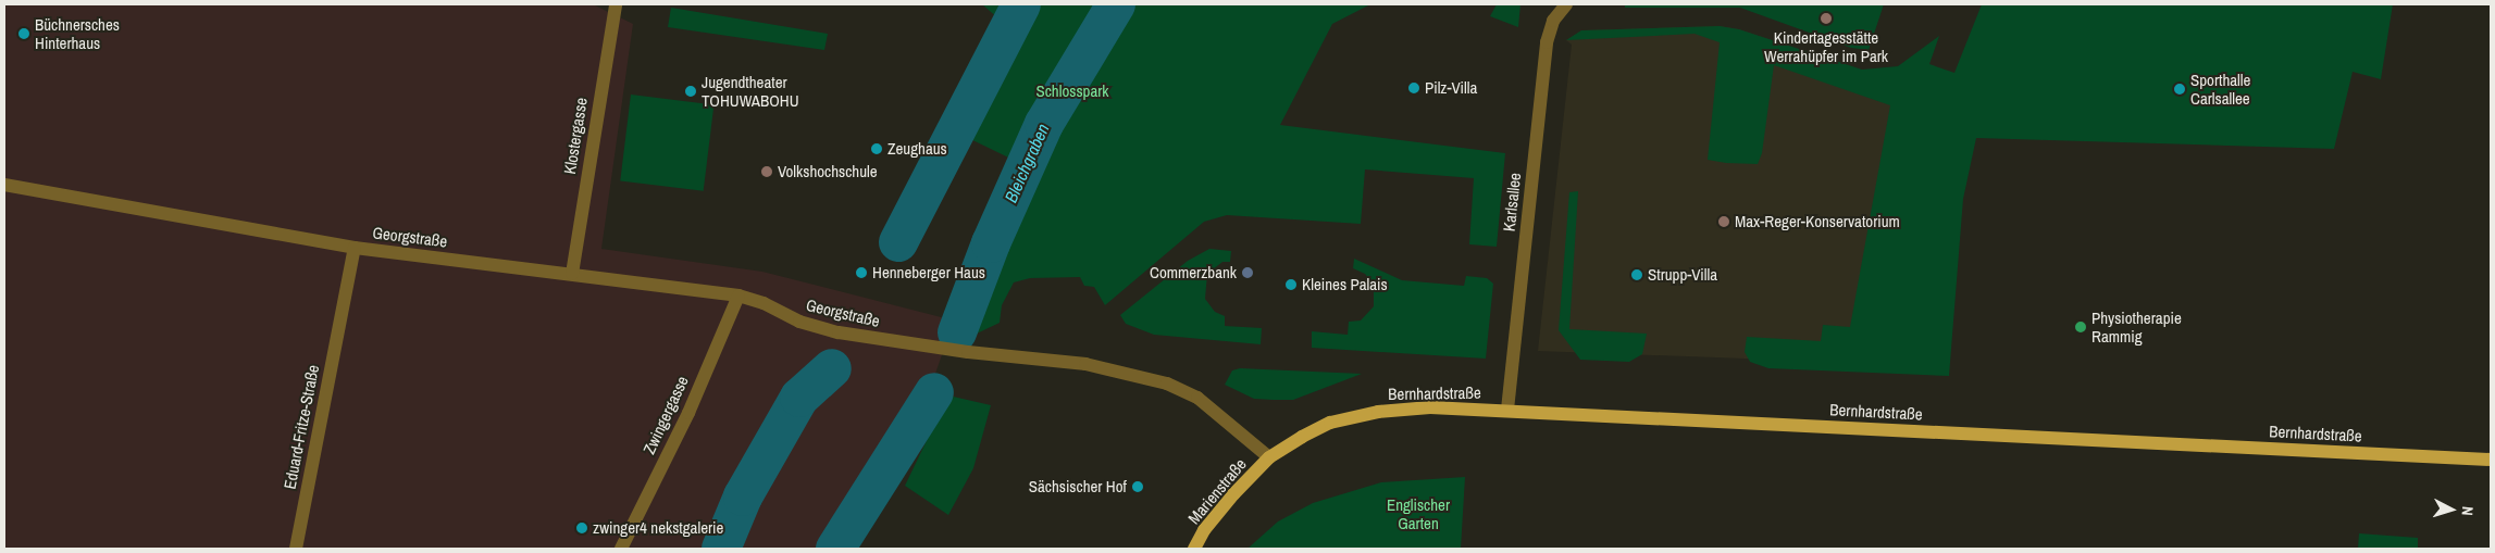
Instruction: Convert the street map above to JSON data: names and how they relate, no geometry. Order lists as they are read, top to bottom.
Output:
{
  "streets": {
    "main road": ["Bernhardstraße", "Marienstraße"],
    "street": [
      "Klostergasse",
      "Karlsallee",
      "Georgstraße",
      "Zwingergasse",
      "Eduard-Fritze-Straße"
    ]
  },
  "crossings": [
    ["Klostergasse", "Georgstraße"],
    ["Karlsallee", "Bernhardstraße"],
    ["Georgstraße", "Bernhardstraße"],
    ["Georgstraße", "Zwingergasse"],
    ["Georgstraße", "Eduard-Fritze-Straße"],
    ["Georgstraße", "Marienstraße"],
    ["Bernhardstraße", "Marienstraße"]
  ],
  "water": ["Bleichgraben"],
  "parks": ["Schlosspark", "Englischer Garten"],
  "places": [
    "Kindertagesstätte Werrahüpfer im Park",
    "Büchnersches Hinterhaus",
    "Pilz-Villa",
    "Sporthalle Carlsallee",
    "Jugendtheater TOHUWABOHU",
    "Zeughaus",
    "Volkshochschule",
    "Max-Reger-Konservatorium",
    "Henneberger Haus",
    "Commerzbank",
    "Strupp-Villa",
    "Kleines Palais",
    "Physiotherapie Rammig",
    "Sächsischer Hof",
    "zwinger4 nekstgalerie"
  ],
  "north": "right"
}
